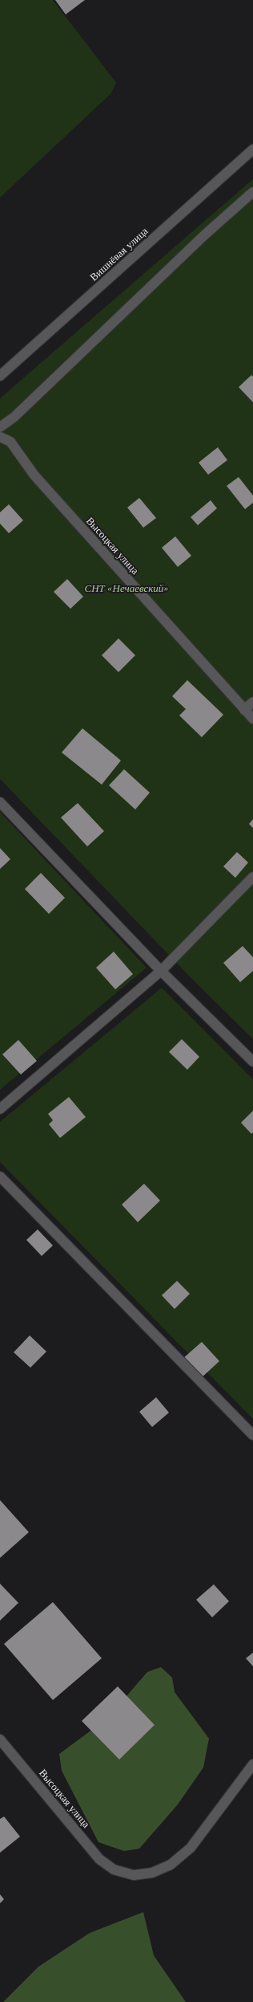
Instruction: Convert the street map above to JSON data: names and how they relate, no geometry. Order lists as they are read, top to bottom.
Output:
{
  "streets": {
    "street": ["Вишнёвая улица", "Высоцкая улица"]
  },
  "parks": ["СНТ «Нечаевский»"]
}
